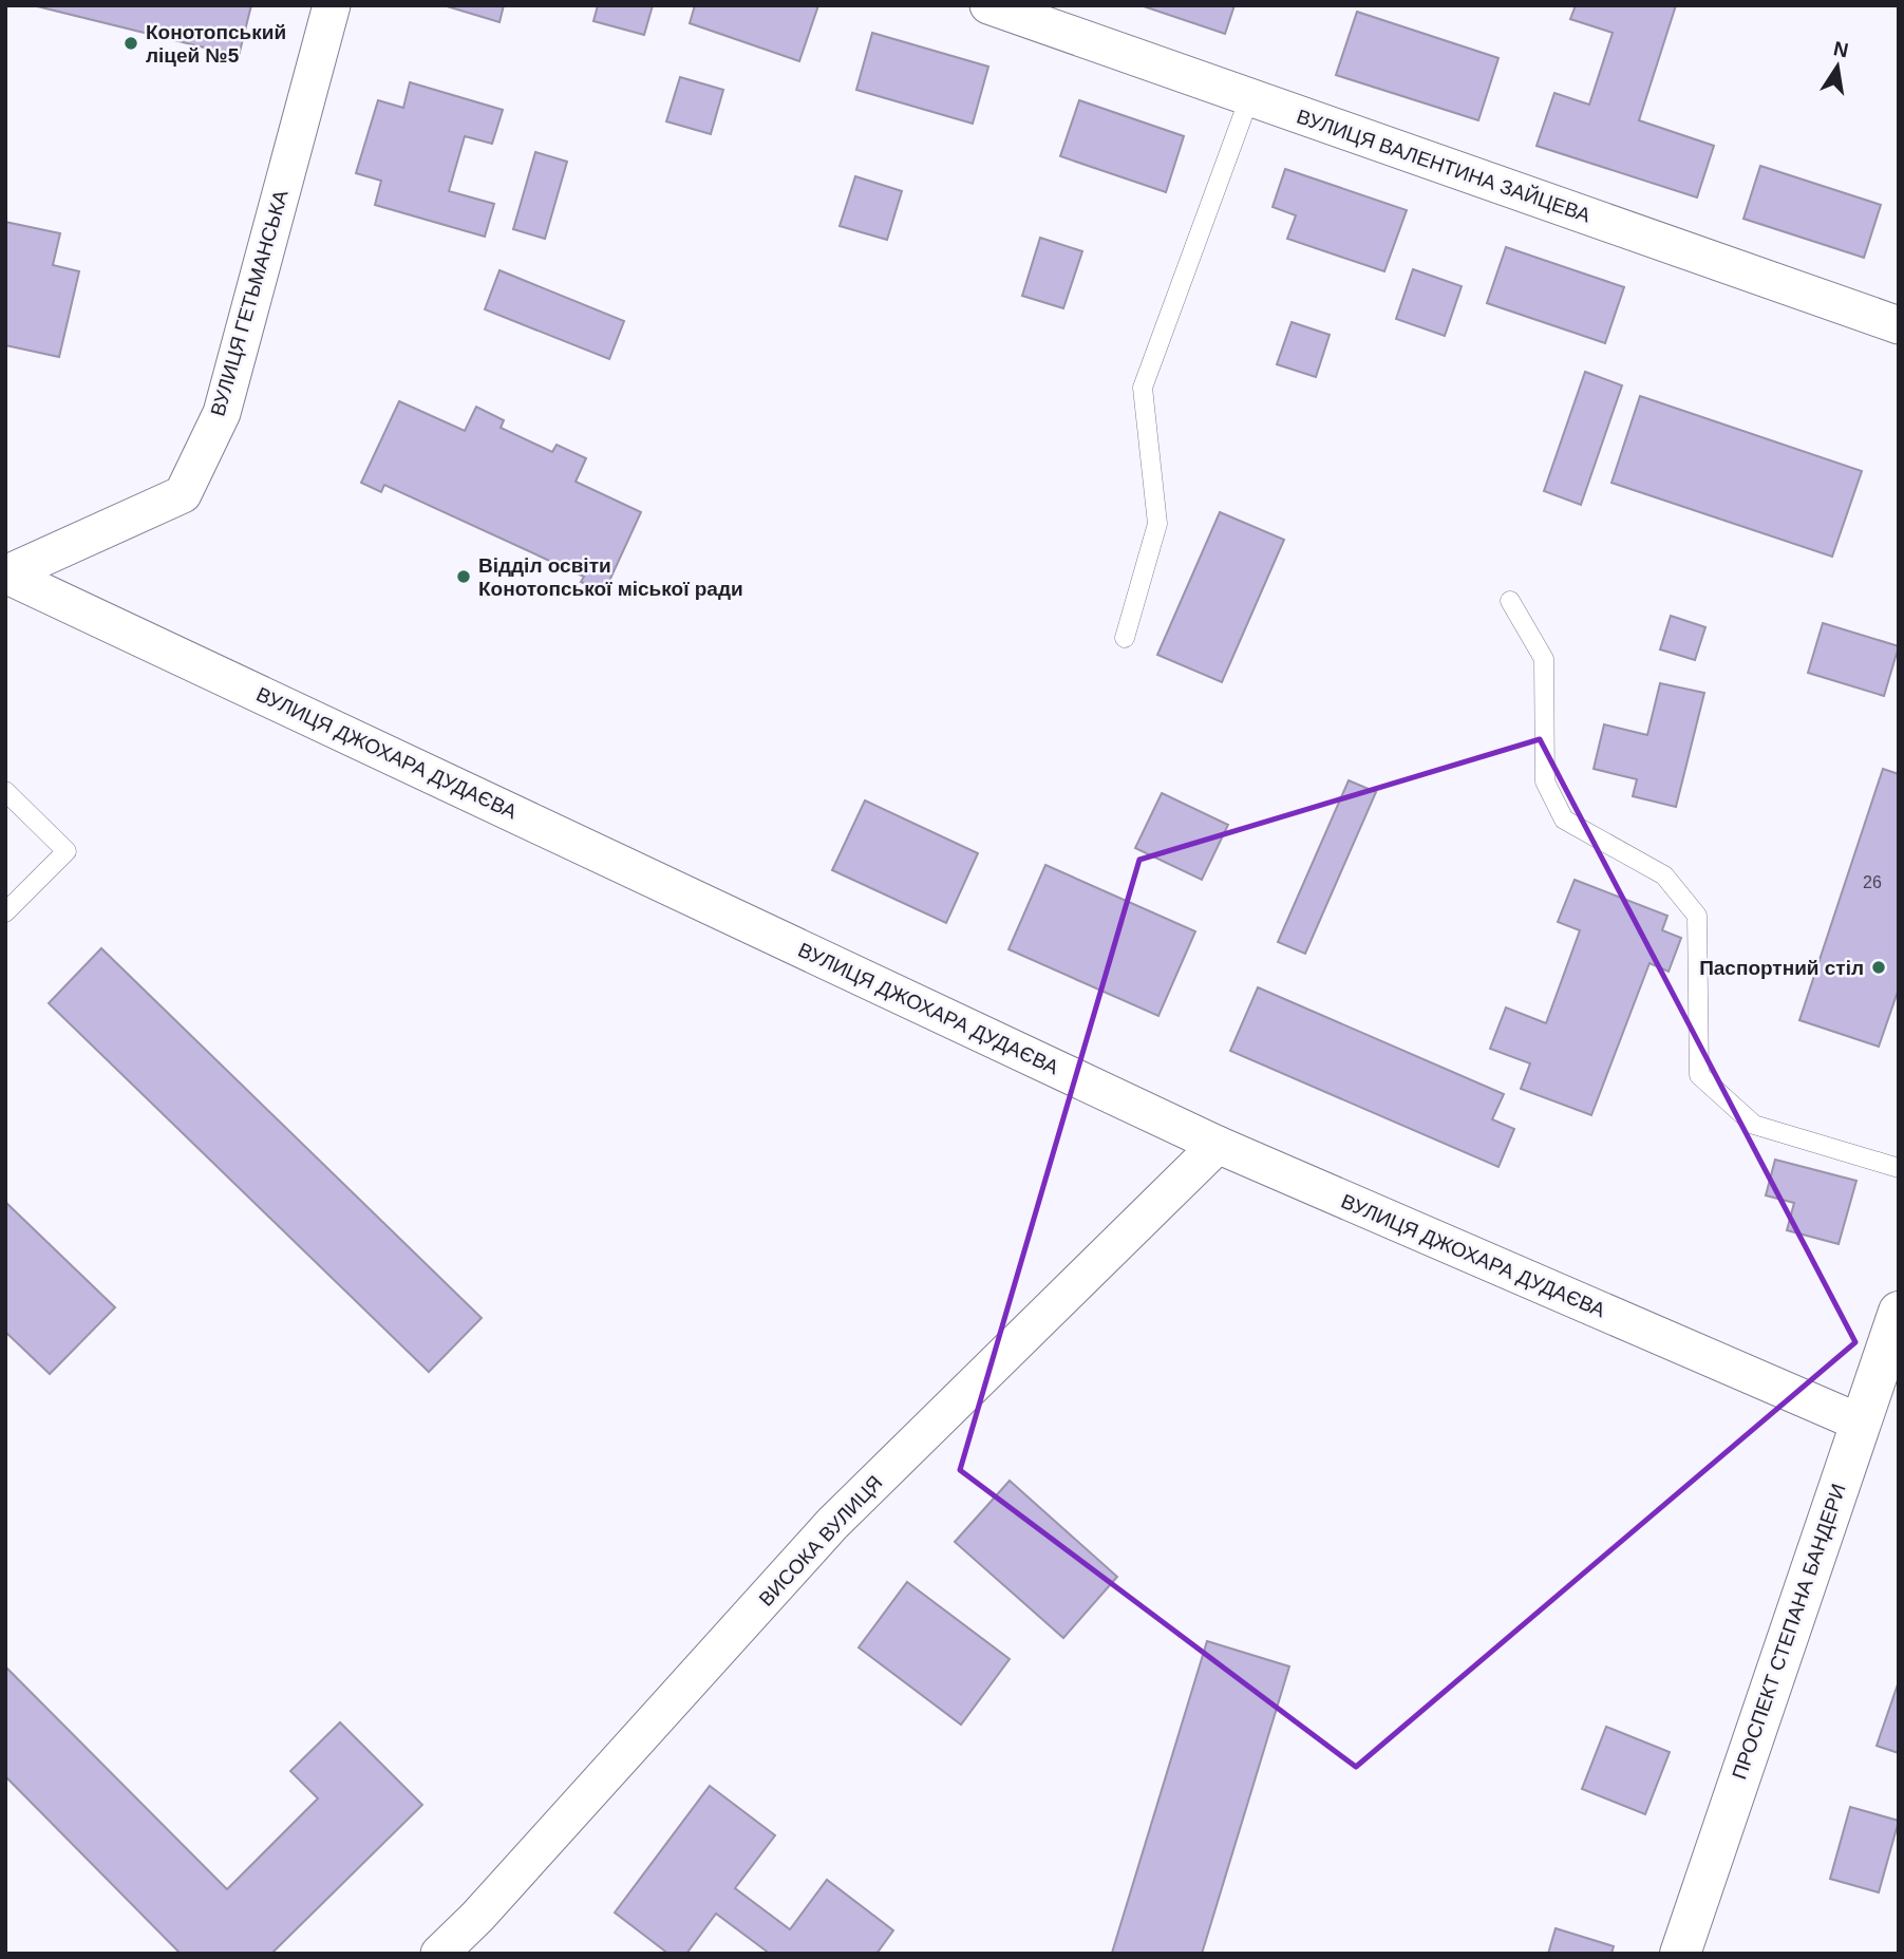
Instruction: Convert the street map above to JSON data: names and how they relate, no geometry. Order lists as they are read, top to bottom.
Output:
{
  "streets": {
    "main road": ["ПРОСПЕКТ СТЕПАНА БАНДЕРИ"],
    "street": [
      "ВУЛИЦЯ ВАЛЕНТИНА ЗАЙЦЕВА",
      "ВУЛИЦЯ ГЕТЬМАНСЬКА",
      "ВУЛИЦЯ ДЖОХАРА ДУДАЄВА",
      "ВИСОКА ВУЛИЦЯ"
    ]
  },
  "crossings": [
    ["ВУЛИЦЯ ГЕТЬМАНСЬКА", "ВУЛИЦЯ ДЖОХАРА ДУДАЄВА"],
    ["ВУЛИЦЯ ДЖОХАРА ДУДАЄВА", "ВИСОКА ВУЛИЦЯ"],
    ["ВУЛИЦЯ ДЖОХАРА ДУДАЄВА", "ПРОСПЕКТ СТЕПАНА БАНДЕРИ"]
  ],
  "places": ["Конотопський ліцей №5", "Відділ освіти Конотопської міської ради", "Паспортний стіл"],
  "house_numbers": ["26"],
  "north": "top"
}
